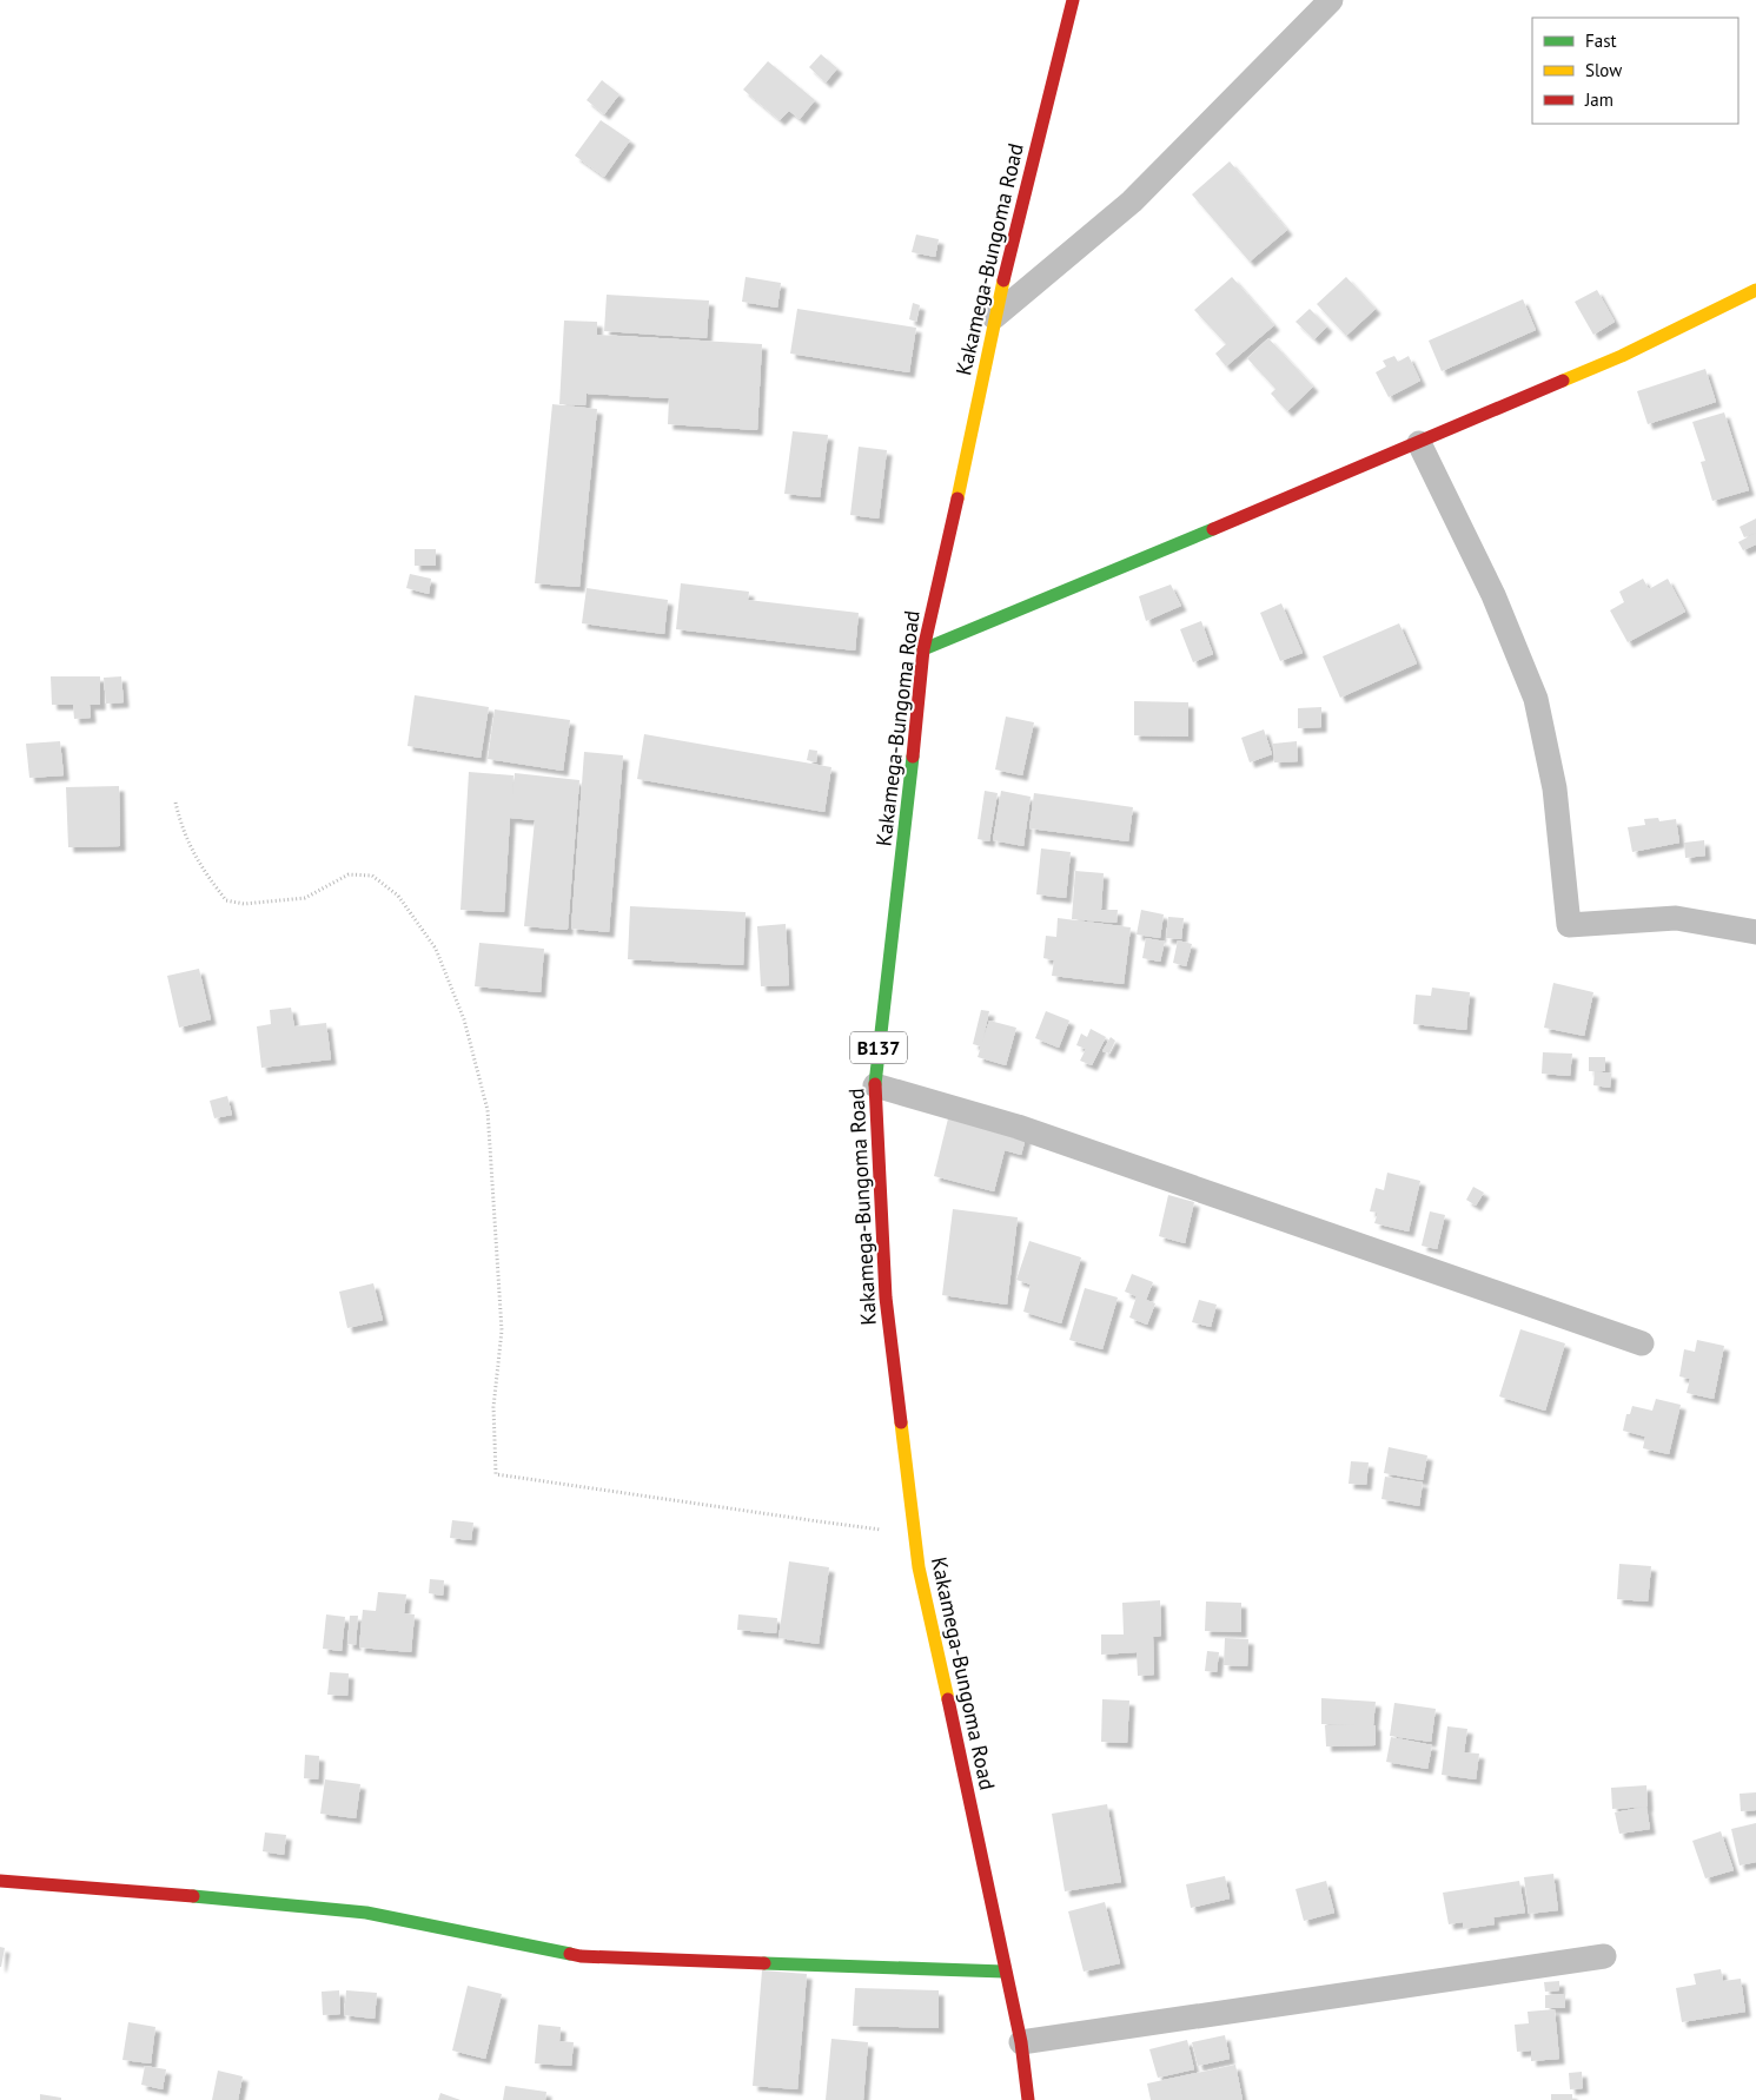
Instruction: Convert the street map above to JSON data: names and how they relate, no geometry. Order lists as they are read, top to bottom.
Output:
{
  "streets": {
    "main road": ["Kakamega-Bungoma Road", "B137"]
  },
  "legend": ["Fast", "Slow", "Jam"]
}
